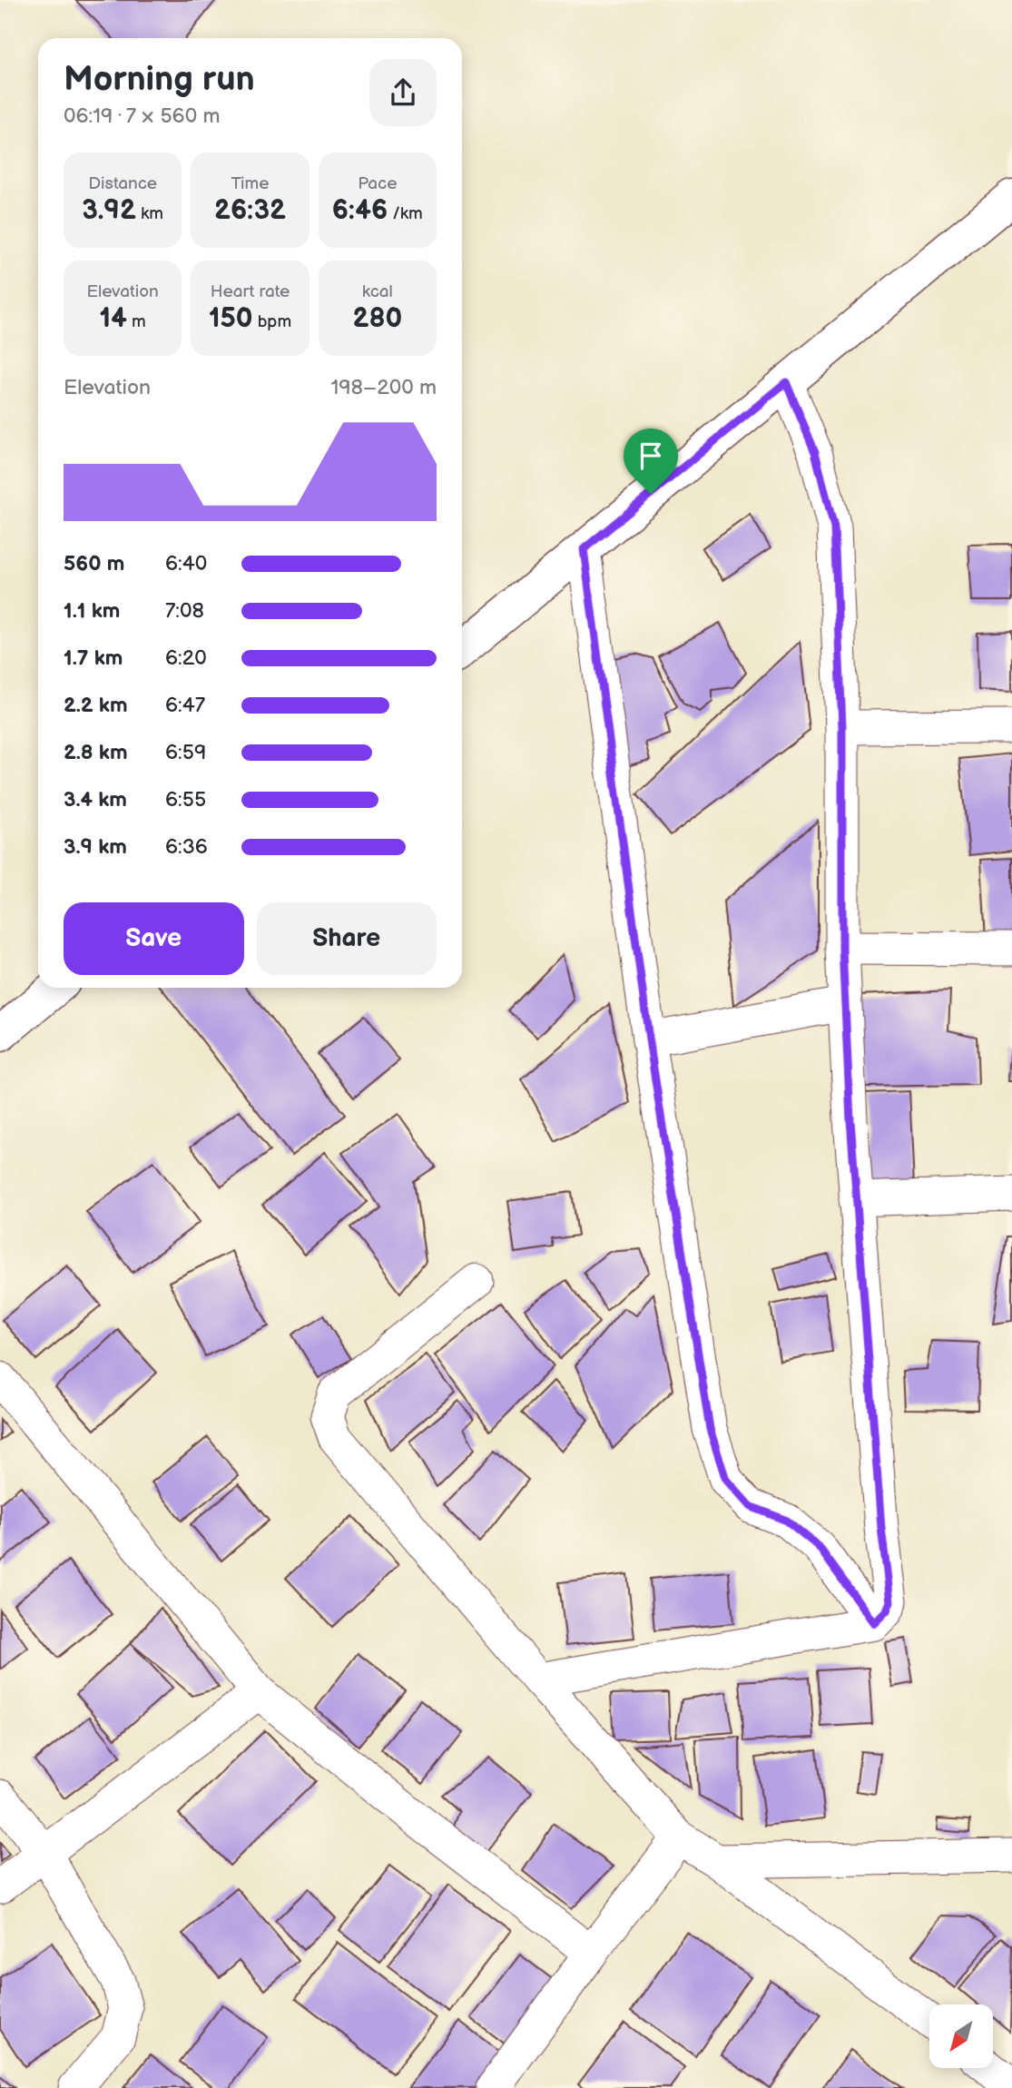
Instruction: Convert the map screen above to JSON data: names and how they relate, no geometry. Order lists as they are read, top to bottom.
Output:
{
  "north": "bottom left",
  "page": {
    "heading": ["Morning run", "06:19 · 7 × 560 m"],
    "stats": [
      ["Distance", "3.92 km"],
      ["Time", "26:32"],
      ["Pace", "6:46 /km"],
      ["Elevation", "14 m"],
      ["Heart rate", "150 bpm"],
      ["kcal", "280"]
    ],
    "chart": ["Elevation", "198–200 m"],
    "list": [
      {
        "name": "560 m",
        "note": "6:40"
      },
      {
        "name": "1.1 km",
        "note": "7:08"
      },
      {
        "name": "1.7 km",
        "note": "6:20"
      },
      {
        "name": "2.2 km",
        "note": "6:47"
      },
      {
        "name": "2.8 km",
        "note": "6:59"
      },
      {
        "name": "3.4 km",
        "note": "6:55"
      },
      {
        "name": "3.9 km",
        "note": "6:36"
      }
    ],
    "buttons": ["Save", "Share"]
  }
}
